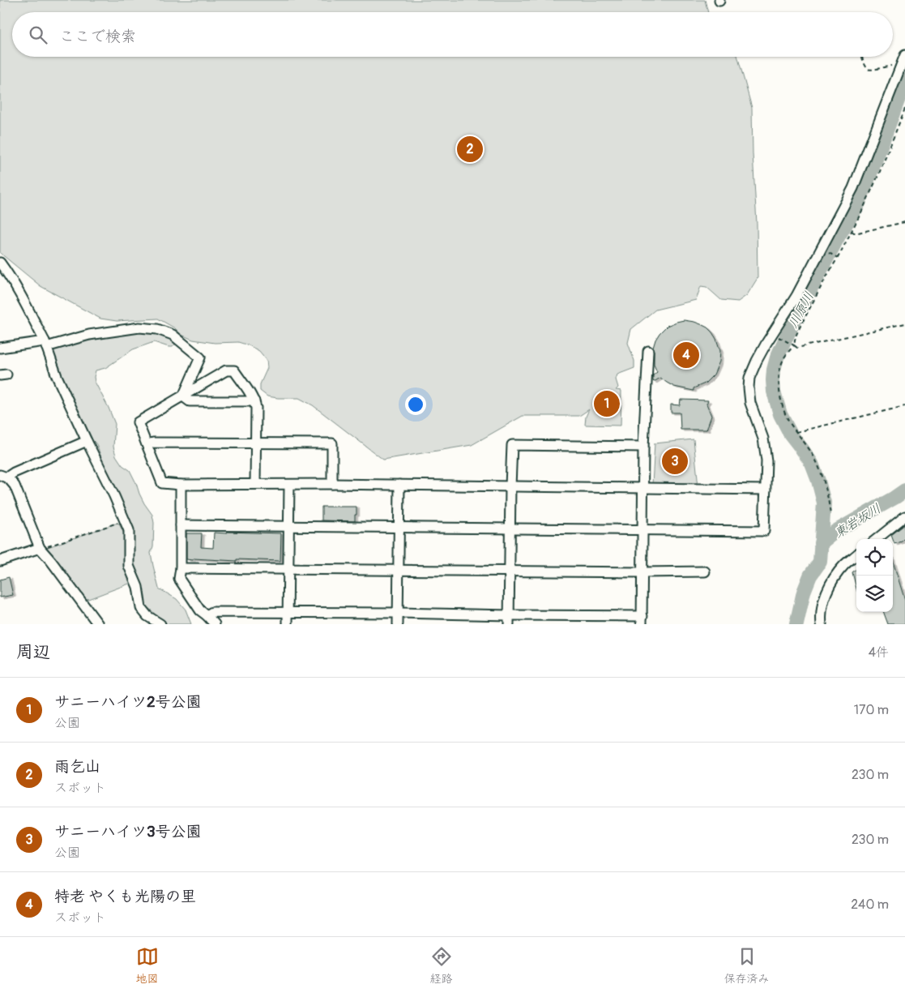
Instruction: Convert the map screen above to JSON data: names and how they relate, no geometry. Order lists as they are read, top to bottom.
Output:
{
  "water": ["川原川", "東岩坂川"],
  "page": {
    "search": "ここで検索",
    "pins": [
      "2",
      "4",
      "1",
      "3"
    ],
    "heading": ["周辺", "4件"],
    "list": [
      {
        "mark": "1",
        "name": "サニーハイツ2号公園",
        "note": "公園",
        "value": "170 m"
      },
      {
        "mark": "2",
        "name": "雨乞山",
        "note": "スポット",
        "value": "230 m"
      },
      {
        "mark": "3",
        "name": "サニーハイツ3号公園",
        "note": "公園",
        "value": "230 m"
      },
      {
        "mark": "4",
        "name": "特老 やくも光陽の里",
        "note": "スポット",
        "value": "240 m"
      }
    ],
    "nav": ["地図", "経路", "保存済み"]
  }
}
